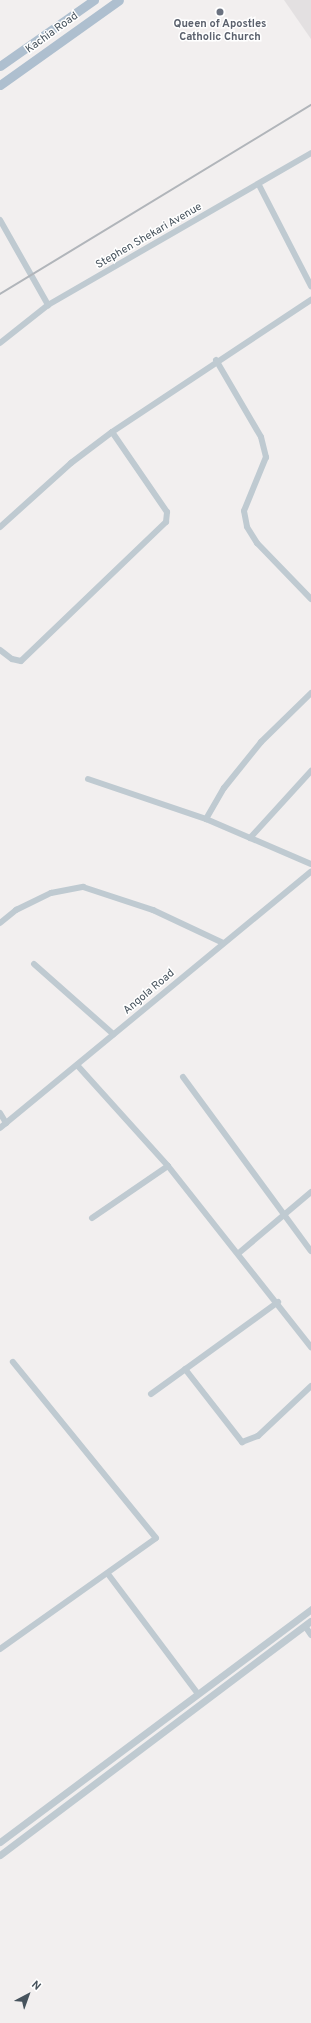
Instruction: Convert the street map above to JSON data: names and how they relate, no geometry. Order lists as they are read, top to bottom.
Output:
{
  "streets": {
    "main road": ["Kachia Road"],
    "street": ["Stephen Shekari Avenue", "Angola Road"]
  },
  "places": ["Queen of Apostles Catholic Church"],
  "north": "top right"
}
